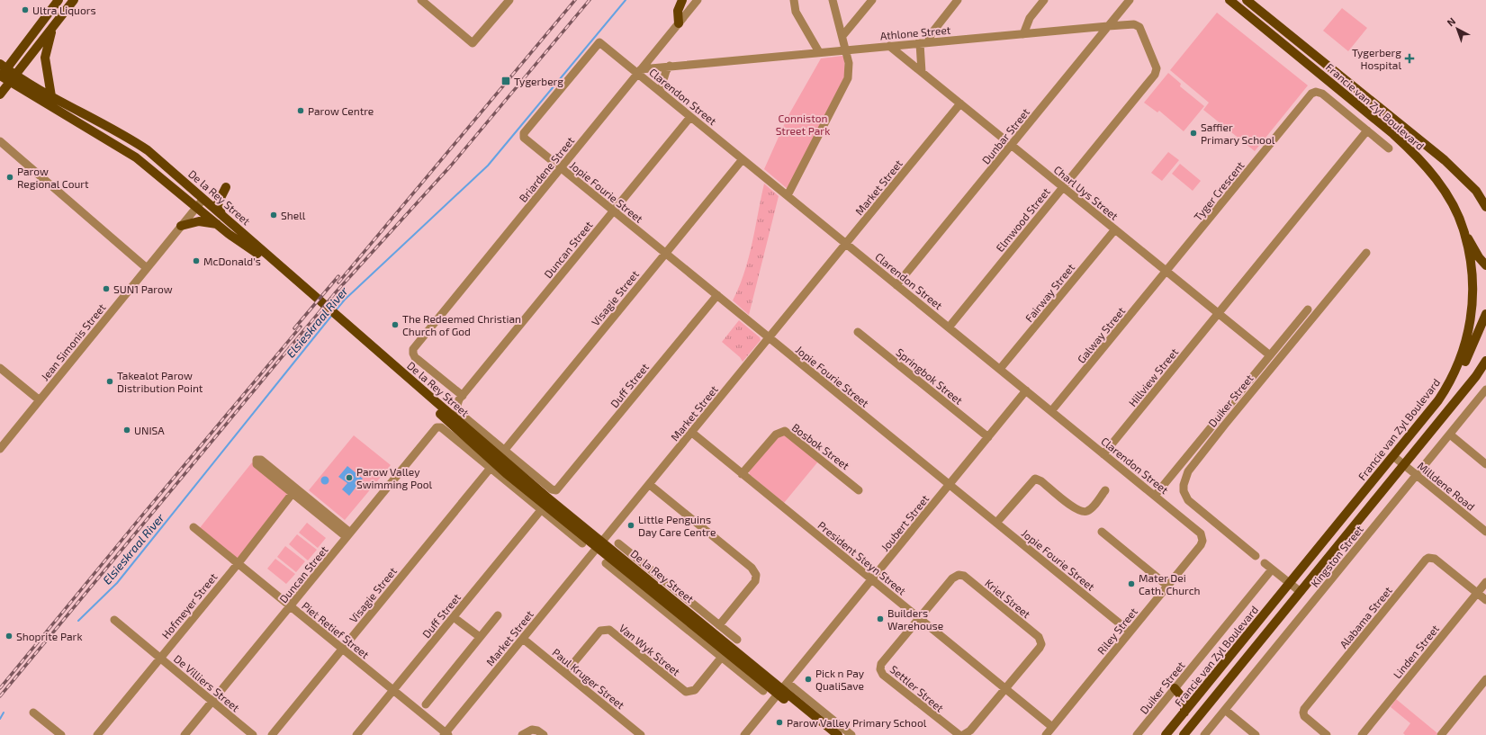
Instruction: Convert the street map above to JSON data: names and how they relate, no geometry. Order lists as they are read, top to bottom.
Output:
{
  "streets": {
    "main road": ["Francie van Zyl Boulevard", "De la Rey Street"],
    "street": [
      "Athlone Street",
      "Clarendon Street",
      "Dunbar Street",
      "Briardene Street",
      "Market Street",
      "Tyger Crescent",
      "Jopie Fourie Street",
      "Charl Uys Street",
      "Elmwood Street",
      "Duncan Street",
      "Fairway Street",
      "Visagie Street",
      "Galway Street",
      "Jean Simonis Street",
      "Springbok Street",
      "Hillview Street",
      "Duff Street",
      "Duiker Street",
      "Bosbok Street",
      "Milldene Road",
      "Joubert Street",
      "Kingston Street",
      "President Steyn Street",
      "Kriel Street",
      "Hofmeyer Street",
      "Alabama Street",
      "Piet Retief Street",
      "Riley Street",
      "Van Wyk Street",
      "Linden Street",
      "Paul Kruger Street",
      "De Villiers Street",
      "Settler Street"
    ]
  },
  "crossings": [
    ["Athlone Street", "Clarendon Street"],
    ["Athlone Street", "Dunbar Street"],
    ["Athlone Street", "Briardene Street"],
    ["Athlone Street", "Charl Uys Street"],
    ["Athlone Street", "Elmwood Street"],
    ["Clarendon Street", "Dunbar Street"],
    ["Clarendon Street", "Briardene Street"],
    ["Clarendon Street", "Market Street"],
    ["Clarendon Street", "Jopie Fourie Street"],
    ["Clarendon Street", "Elmwood Street"],
    ["Clarendon Street", "Duncan Street"],
    ["Clarendon Street", "Fairway Street"],
    ["Clarendon Street", "Visagie Street"],
    ["Clarendon Street", "Galway Street"],
    ["Clarendon Street", "Hillview Street"],
    ["Clarendon Street", "Joubert Street"],
    ["Clarendon Street", "Riley Street"],
    ["Francie van Zyl Boulevard", "Milldene Road"],
    ["Dunbar Street", "Charl Uys Street"],
    ["Briardene Street", "Jopie Fourie Street"],
    ["Briardene Street", "De la Rey Street"],
    ["Market Street", "Jopie Fourie Street"],
    ["Market Street", "Charl Uys Street"],
    ["Market Street", "De la Rey Street"],
    ["Market Street", "President Steyn Street"],
    ["Market Street", "Piet Retief Street"],
    ["Market Street", "Paul Kruger Street"],
    ["Tyger Crescent", "Charl Uys Street"],
    ["Tyger Crescent", "Galway Street"],
    ["Jopie Fourie Street", "Duncan Street"],
    ["Jopie Fourie Street", "Visagie Street"],
    ["Jopie Fourie Street", "Duff Street"],
    ["Jopie Fourie Street", "Joubert Street"],
    ["Jopie Fourie Street", "Riley Street"],
    ["Charl Uys Street", "Elmwood Street"],
    ["Charl Uys Street", "Fairway Street"],
    ["Charl Uys Street", "Galway Street"],
    ["Charl Uys Street", "Hillview Street"],
    ["De la Rey Street", "Duncan Street"],
    ["De la Rey Street", "Visagie Street"],
    ["De la Rey Street", "Jean Simonis Street"],
    ["De la Rey Street", "Duff Street"],
    ["De la Rey Street", "Joubert Street"],
    ["Duncan Street", "Visagie Street"],
    ["Duncan Street", "Hofmeyer Street"],
    ["Duncan Street", "Piet Retief Street"],
    ["Duncan Street", "De Villiers Street"],
    ["Visagie Street", "Piet Retief Street"],
    ["Springbok Street", "Joubert Street"],
    ["Duff Street", "Piet Retief Street"],
    ["Bosbok Street", "President Steyn Street"],
    ["Milldene Road", "Kingston Street"],
    ["Joubert Street", "President Steyn Street"],
    ["President Steyn Street", "Kriel Street"],
    ["President Steyn Street", "Riley Street"],
    ["President Steyn Street", "Settler Street"],
    ["Kriel Street", "Settler Street"],
    ["Hofmeyer Street", "Piet Retief Street"],
    ["Hofmeyer Street", "De Villiers Street"],
    ["Alabama Street", "Linden Street"],
    ["Van Wyk Street", "Paul Kruger Street"]
  ],
  "water": ["Elsieskraal River"],
  "parks": ["Conniston Street Park"],
  "places": {
    "other": [
      "Ultra Liquors",
      "Parow Centre",
      "Saffier Primary School",
      "Parow Regional Court",
      "Shell",
      "McDonald's",
      "SUN1 Parow",
      "The Redeemed Christian Church of God",
      "Takealot Parow Distribution Point",
      "UNISA",
      "Parow Valley Swimming Pool",
      "Little Penguins Day Care Centre",
      "Mater Dei Cath. Church",
      "Builders Warehouse",
      "Shoprite Park",
      "Pick n Pay QualiSave",
      "Parow Valley Primary School"
    ],
    "health": ["Tygerberg Hospital"],
    "transit": ["Tygerberg"]
  },
  "north": "top left"
}
